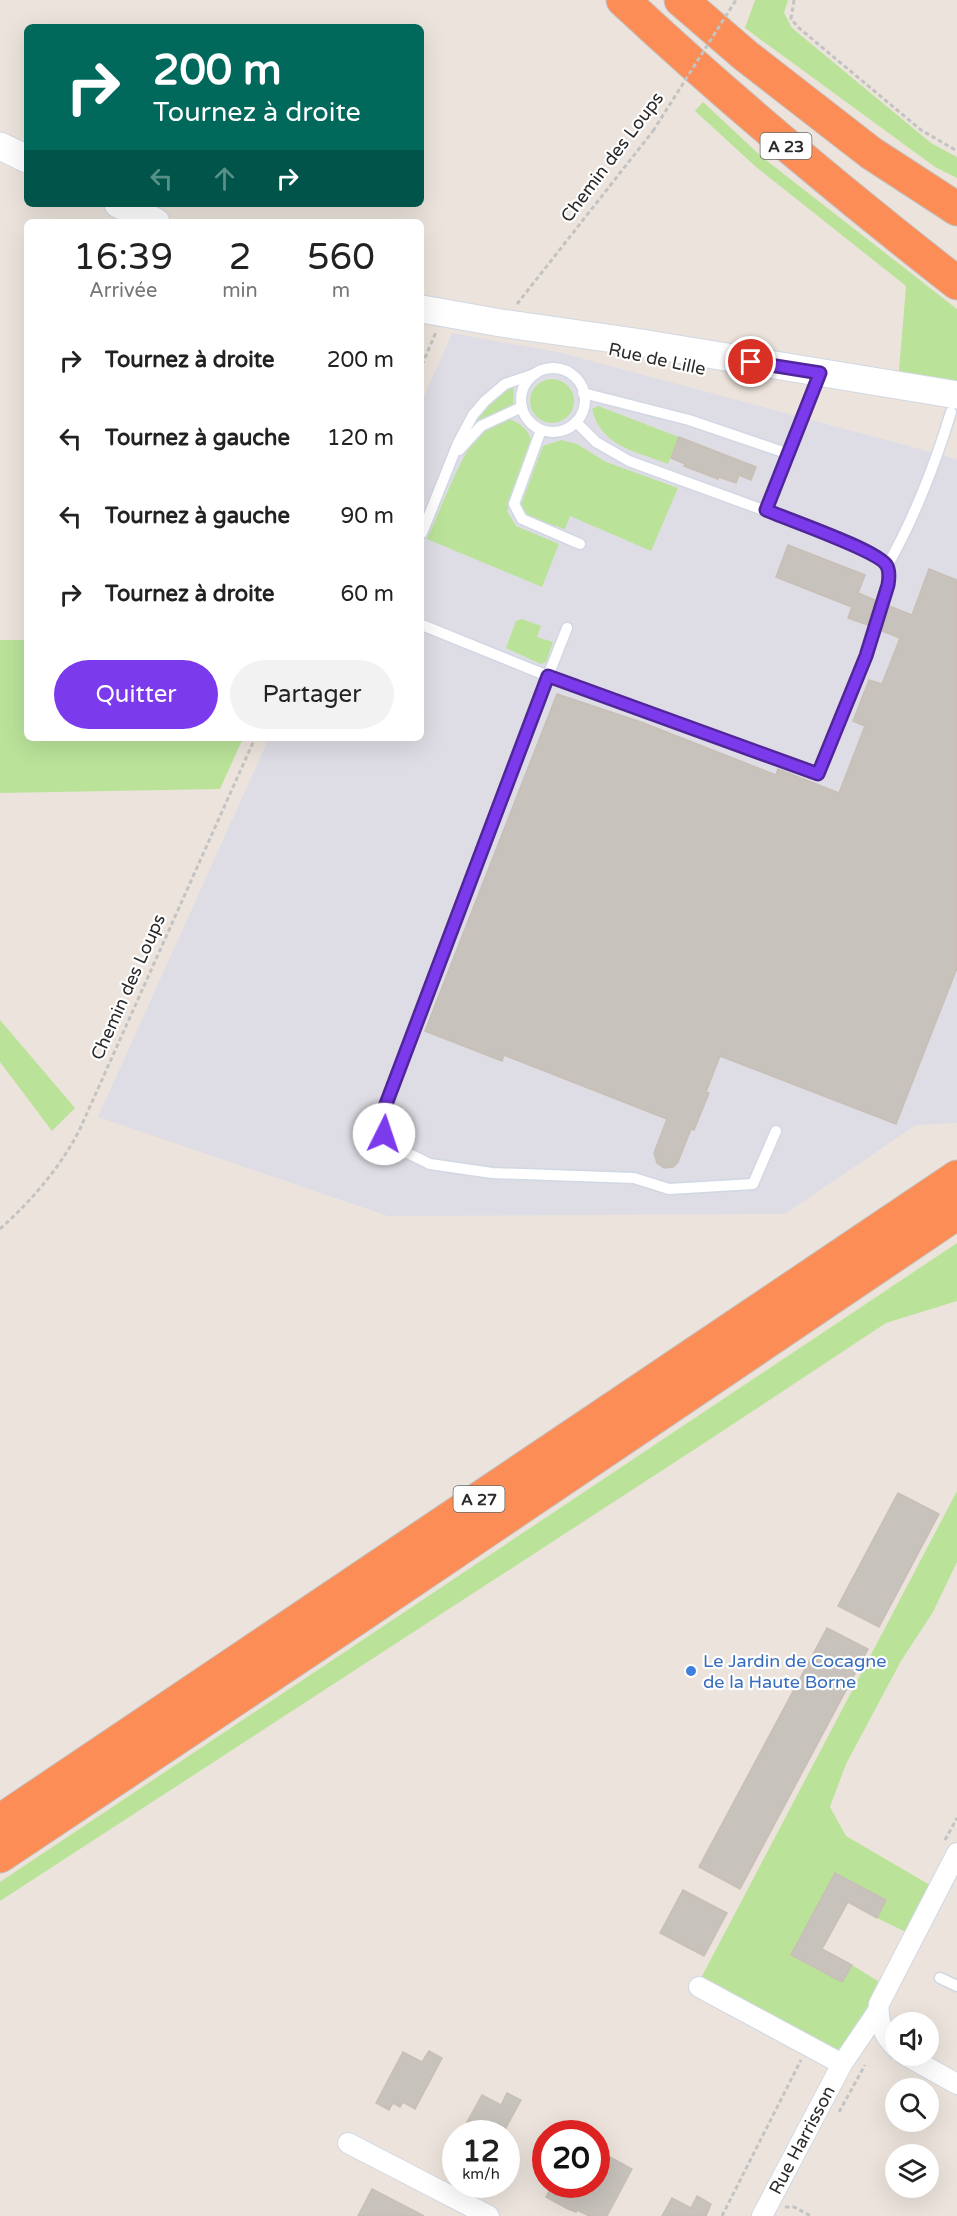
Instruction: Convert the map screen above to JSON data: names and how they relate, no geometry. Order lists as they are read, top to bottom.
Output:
{
  "streets": {
    "highway": ["A 23", "A 27"],
    "main road": ["Rue de Lille"],
    "street": ["Rue Harrisson"],
    "path": ["Chemin des Loups"]
  },
  "crossings": [
    ["Chemin des Loups", "Rue de Lille"]
  ],
  "places": ["Le Jardin de Cocagne de la Haute Borne"],
  "page": {
    "turn": ["200 m", "Tournez à droite"],
    "eta": [
      "16:39",
      "Arrivée",
      "2",
      "min",
      "560",
      "m"
    ],
    "list": [
      {
        "name": "Tournez à droite",
        "value": "200 m"
      },
      {
        "name": "Tournez à gauche",
        "value": "120 m"
      },
      {
        "name": "Tournez à gauche",
        "value": "90 m"
      },
      {
        "name": "Tournez à droite",
        "value": "60 m"
      }
    ],
    "buttons": ["Quitter", "Partager"],
    "speed": "12 km/h",
    "limit": "20"
  }
}
